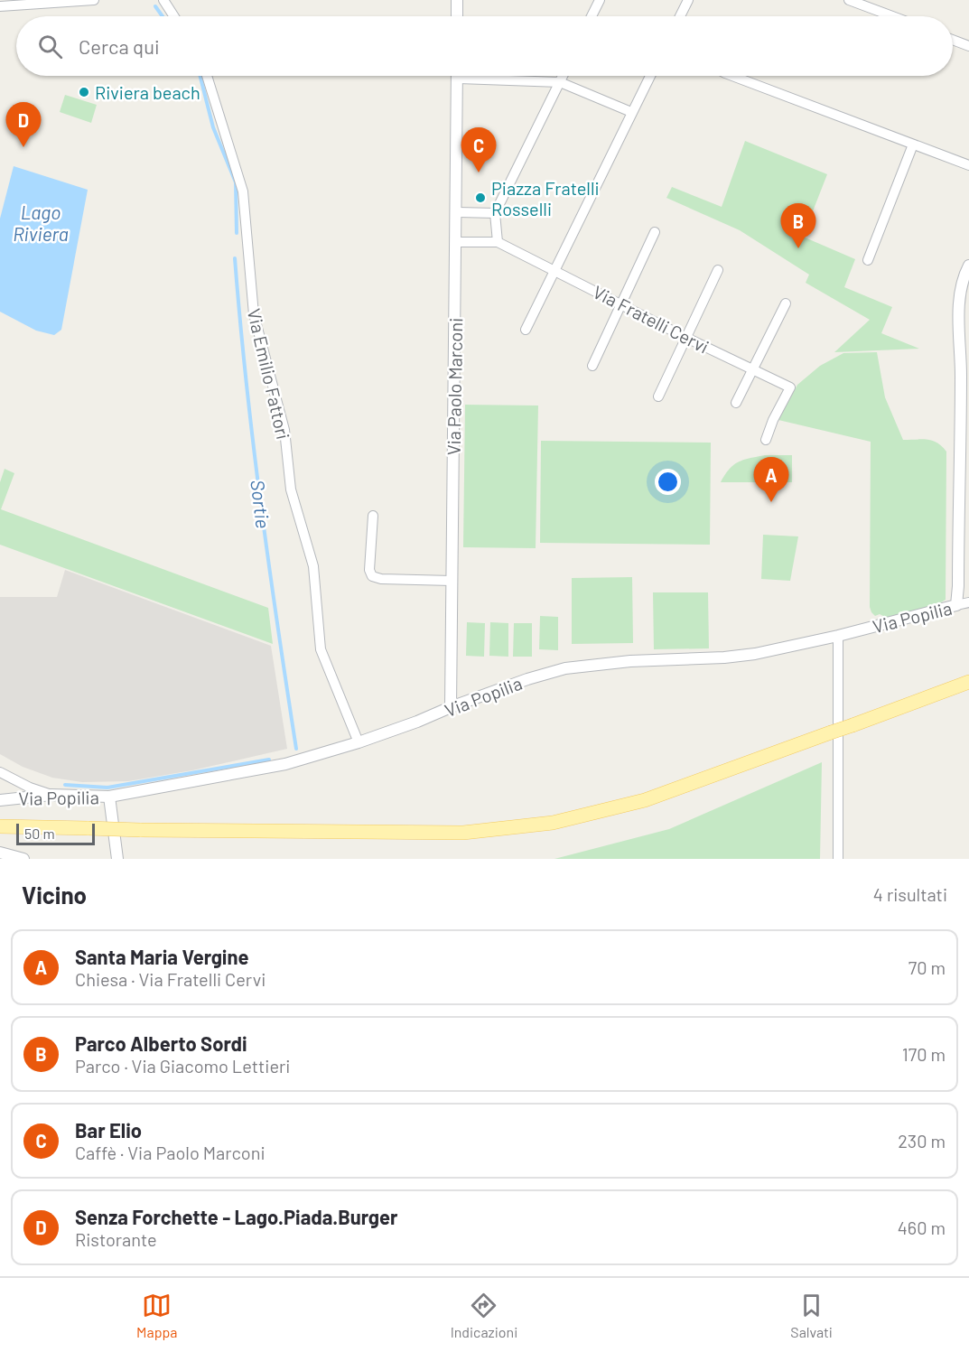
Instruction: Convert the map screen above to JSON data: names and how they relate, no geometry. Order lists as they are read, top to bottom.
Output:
{
  "streets": {
    "main road": ["Via Popilia"],
    "street": ["Via Fratelli Cervi", "Via Emilio Fattori", "Via Paolo Marconi"]
  },
  "crossings": [
    ["Via Fratelli Cervi", "Via Paolo Marconi"],
    ["Via Emilio Fattori", "Via Popilia"],
    ["Via Paolo Marconi", "Via Popilia"]
  ],
  "water": ["Lago Riviera", "Sortie"],
  "places": ["Riviera beach", "Piazza Fratelli Rosselli"],
  "scale_bar": "50 m",
  "page": {
    "search": "Cerca qui",
    "pins": [
      "D",
      "C",
      "B",
      "A"
    ],
    "scale": "50 m",
    "heading": ["Vicino", "4 risultati"],
    "list": [
      {
        "mark": "A",
        "name": "Santa Maria Vergine",
        "note": "Chiesa · Via Fratelli Cervi",
        "value": "70 m"
      },
      {
        "mark": "B",
        "name": "Parco Alberto Sordi",
        "note": "Parco · Via Giacomo Lettieri",
        "value": "170 m"
      },
      {
        "mark": "C",
        "name": "Bar Elio",
        "note": "Caffè · Via Paolo Marconi",
        "value": "230 m"
      },
      {
        "mark": "D",
        "name": "Senza Forchette - Lago.Piada.Burger",
        "note": "Ristorante",
        "value": "460 m"
      }
    ],
    "nav": ["Mappa", "Indicazioni", "Salvati"]
  }
}
